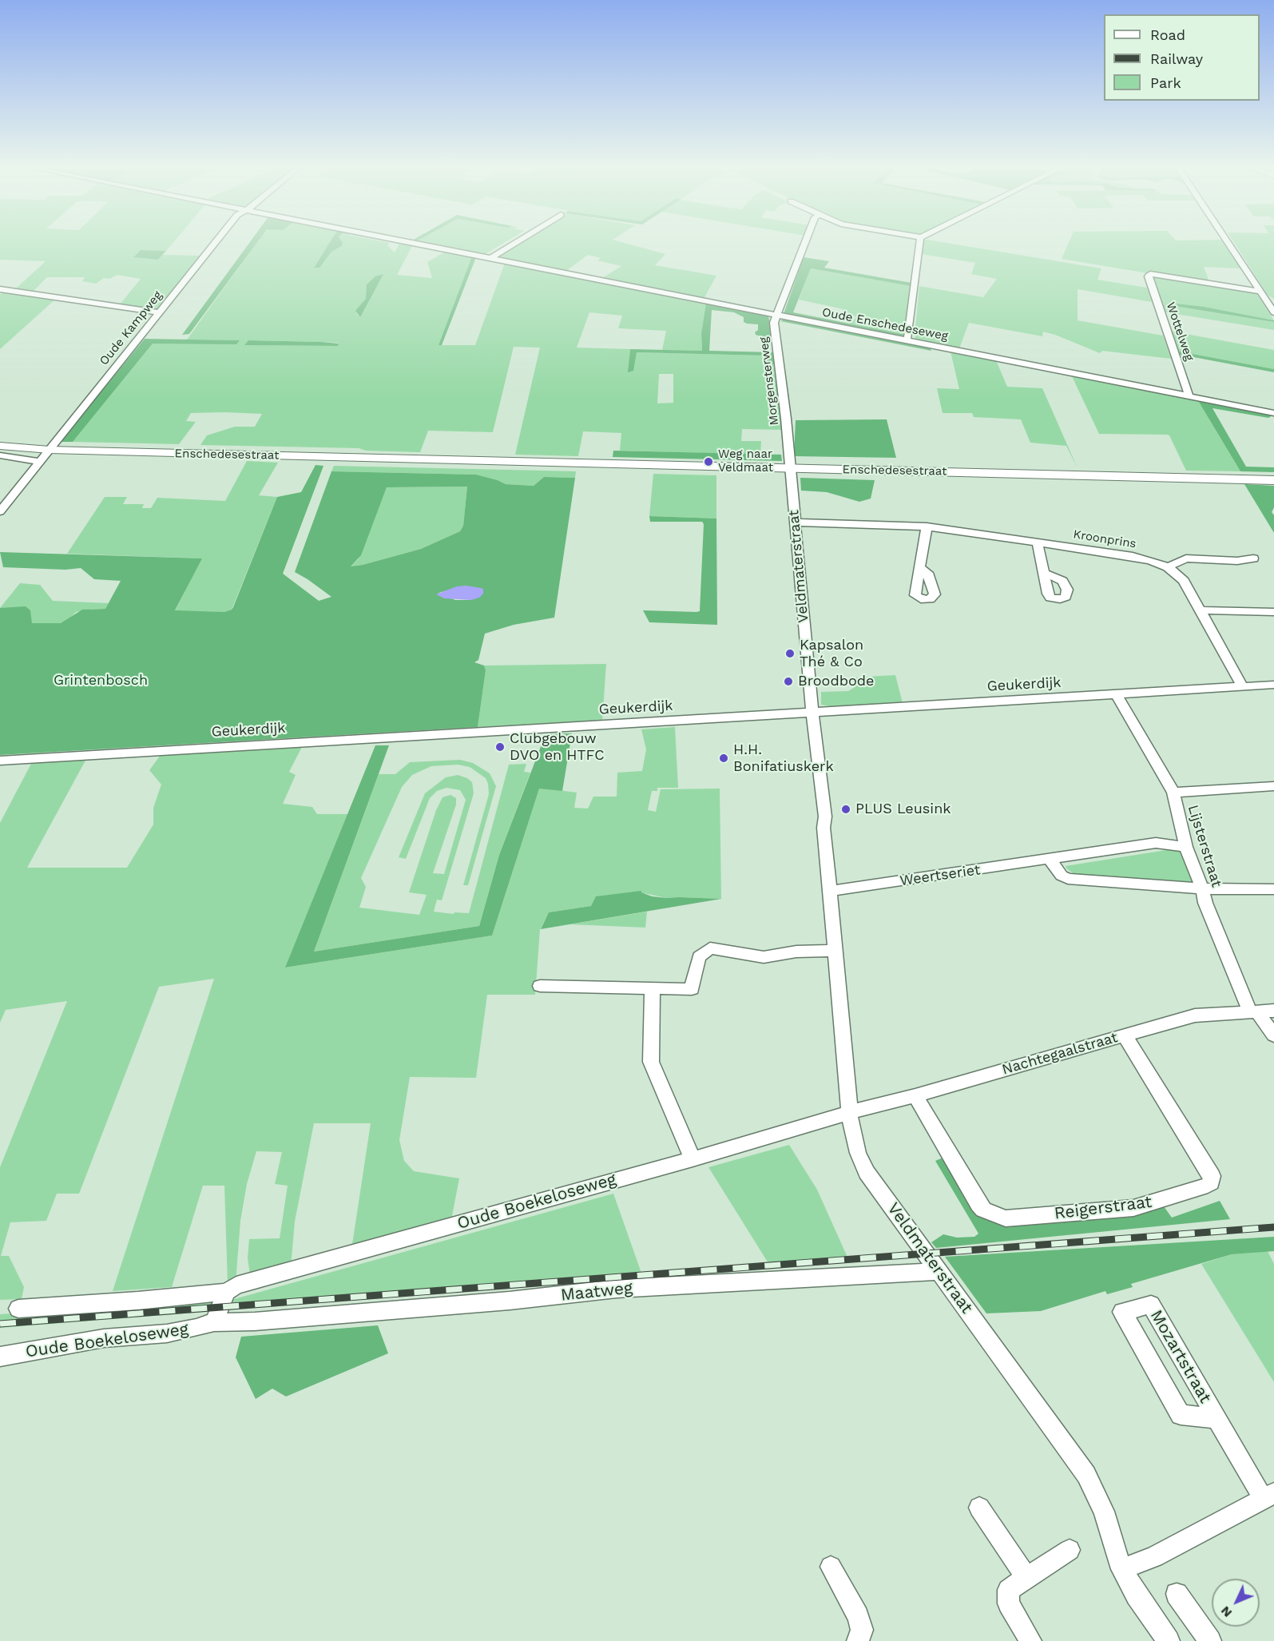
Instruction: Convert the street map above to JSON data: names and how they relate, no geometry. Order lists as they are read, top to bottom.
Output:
{
  "streets": {
    "main road": ["Enschedesestraat"],
    "street": [
      "Oude Enschedeseweg",
      "Oude Kampweg",
      "Wottelweg",
      "Morgensterweg",
      "Kroonprins",
      "Veldmaterstraat",
      "Geukerdijk",
      "Lijsterstraat",
      "Weertseriet",
      "Nachtegaalstraat",
      "Oude Boekeloseweg",
      "Reigerstraat",
      "Maatweg",
      "Mozartstraat"
    ]
  },
  "crossings": [
    ["Oude Enschedeseweg", "Wottelweg"],
    ["Oude Enschedeseweg", "Morgensterweg"],
    ["Oude Kampweg", "Enschedesestraat"],
    ["Morgensterweg", "Enschedesestraat"],
    ["Morgensterweg", "Veldmaterstraat"],
    ["Enschedesestraat", "Veldmaterstraat"],
    ["Kroonprins", "Veldmaterstraat"],
    ["Kroonprins", "Geukerdijk"],
    ["Veldmaterstraat", "Geukerdijk"],
    ["Veldmaterstraat", "Weertseriet"],
    ["Veldmaterstraat", "Nachtegaalstraat"],
    ["Veldmaterstraat", "Oude Boekeloseweg"],
    ["Veldmaterstraat", "Maatweg"],
    ["Veldmaterstraat", "Mozartstraat"],
    ["Geukerdijk", "Lijsterstraat"],
    ["Lijsterstraat", "Weertseriet"],
    ["Lijsterstraat", "Nachtegaalstraat"],
    ["Nachtegaalstraat", "Oude Boekeloseweg"],
    ["Nachtegaalstraat", "Reigerstraat"],
    ["Oude Boekeloseweg", "Maatweg"]
  ],
  "parks": ["Grintenbosch"],
  "places": [
    "Weg naar Veldmaat",
    "Kapsalon Thé & Co",
    "Broodbode",
    "Clubgebouw DVO en HTFC",
    "H.H. Bonifatiuskerk",
    "PLUS Leusink"
  ],
  "legend": ["Road", "Railway", "Park"],
  "north": "bottom left"
}
